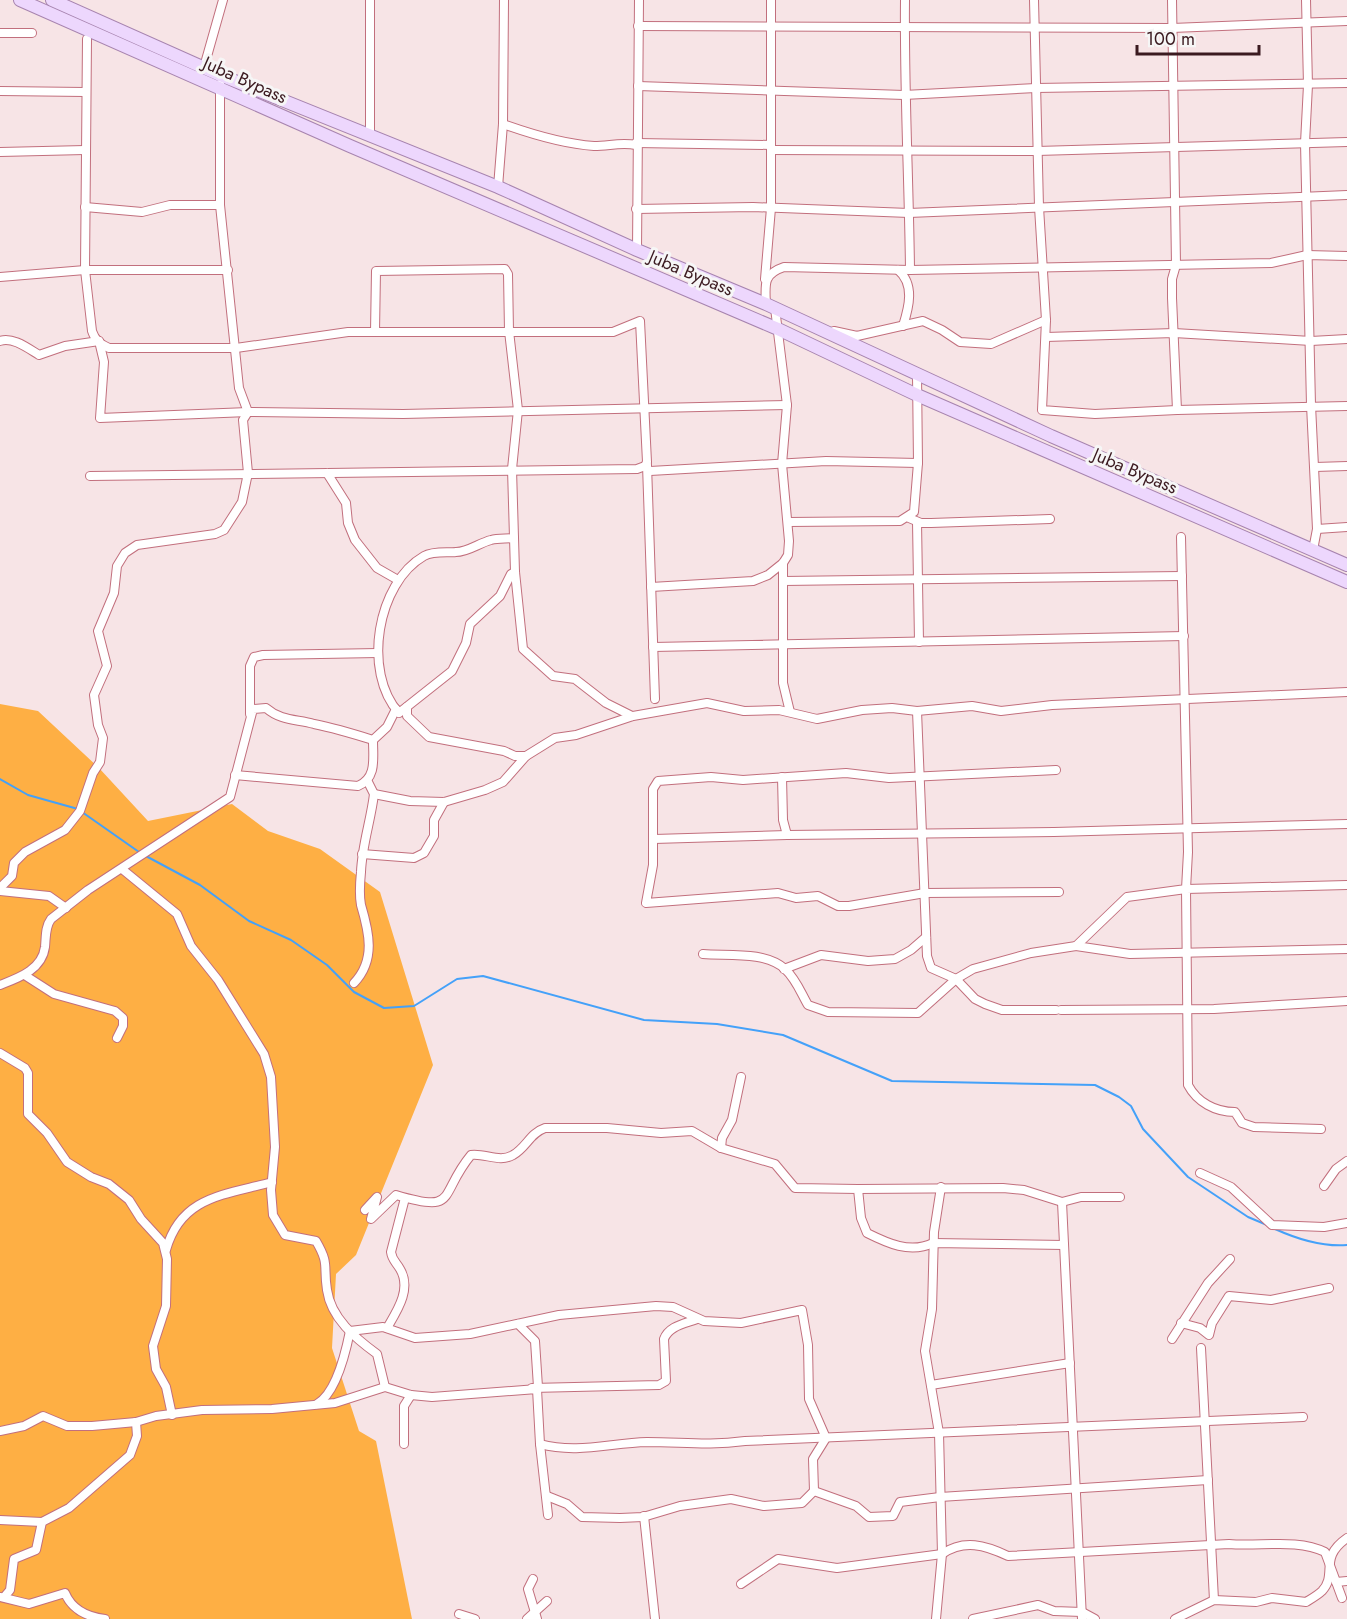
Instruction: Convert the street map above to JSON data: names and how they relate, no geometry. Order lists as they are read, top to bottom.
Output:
{
  "streets": {
    "main road": ["Juba Bypass"]
  },
  "scale_bar": "100 m"
}
